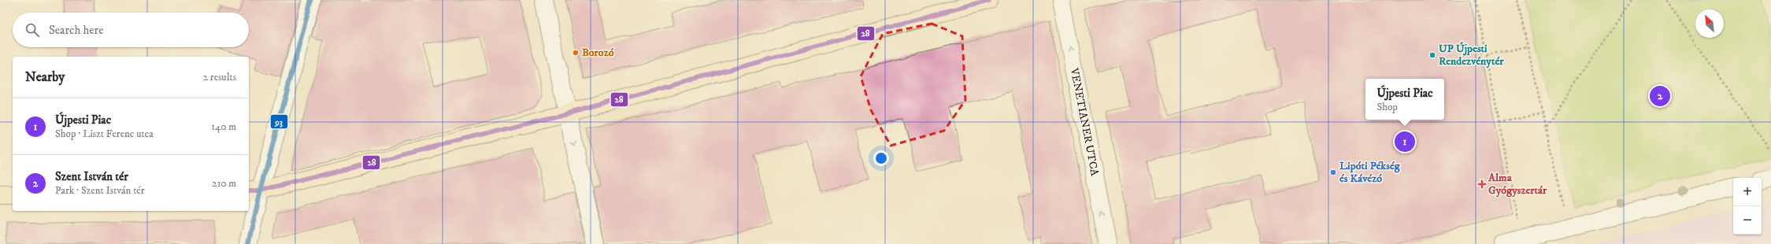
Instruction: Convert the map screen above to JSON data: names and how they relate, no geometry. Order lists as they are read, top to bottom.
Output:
{
  "streets": {
    "street": ["VENETIANER UTCA"]
  },
  "one_way": ["VENETIANER UTCA"],
  "places": {
    "other": ["Borozó", "UP Újpesti Rendezvénytér", "Lipóti Pékség és Kávézó"],
    "health": ["Alma Gyógyszertár"]
  },
  "lines": ["transit line 28", "transit line 93"],
  "north": "top left",
  "page": {
    "search": "Search here",
    "heading": ["Nearby", "2 results"],
    "popup": ["Újpesti Piac", "Shop"],
    "pins": ["2", "1"],
    "list": [
      {
        "mark": "1",
        "name": "Újpesti Piac",
        "note": "Shop · Liszt Ferenc utca",
        "value": "140 m"
      },
      {
        "mark": "2",
        "name": "Szent István tér",
        "note": "Park · Szent István tér",
        "value": "210 m"
      }
    ],
    "map_buttons": ["+", "−"]
  }
}
